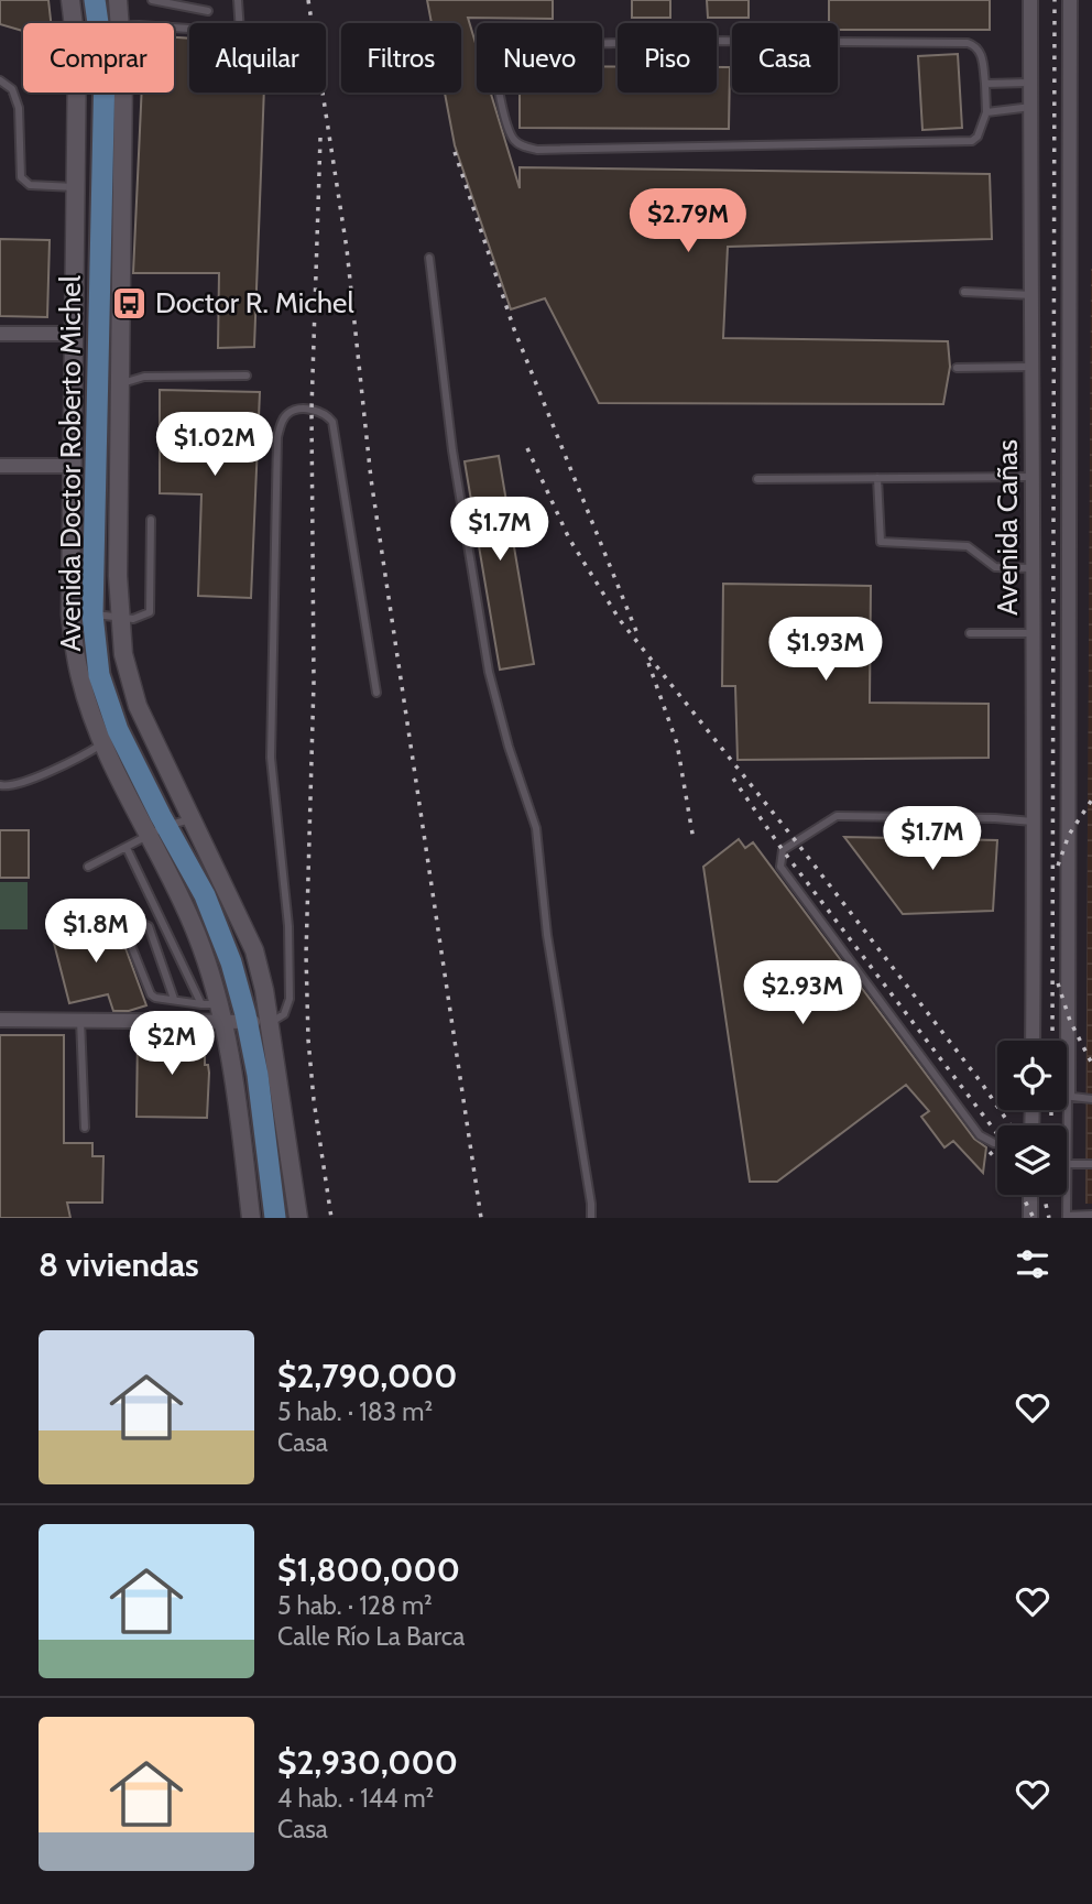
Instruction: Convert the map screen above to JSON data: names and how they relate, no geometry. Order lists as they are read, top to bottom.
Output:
{
  "streets": {
    "main road": ["Avenida Doctor Roberto Michel"],
    "street": ["Avenida Cañas"]
  },
  "places": {
    "bus stop": ["Doctor R. Michel"]
  },
  "page": {
    "chip": [
      "Comprar",
      "Alquilar",
      "Filtros",
      "Nuevo",
      "Piso",
      "Casa"
    ],
    "price": [
      "$2.79M",
      "$1.02M",
      "$1.7M",
      "$1.93M",
      "$1.7M",
      "$1.8M",
      "$2.93M",
      "$2M"
    ],
    "heading": "8 viviendas",
    "list": [
      {
        "name": "$2,790,000",
        "note": "5 hab. · 183 m² · Casa"
      },
      {
        "name": "$1,800,000",
        "note": "5 hab. · 128 m² · Calle Río La Barca"
      },
      {
        "name": "$2,930,000",
        "note": "4 hab. · 144 m² · Casa"
      }
    ]
  }
}
